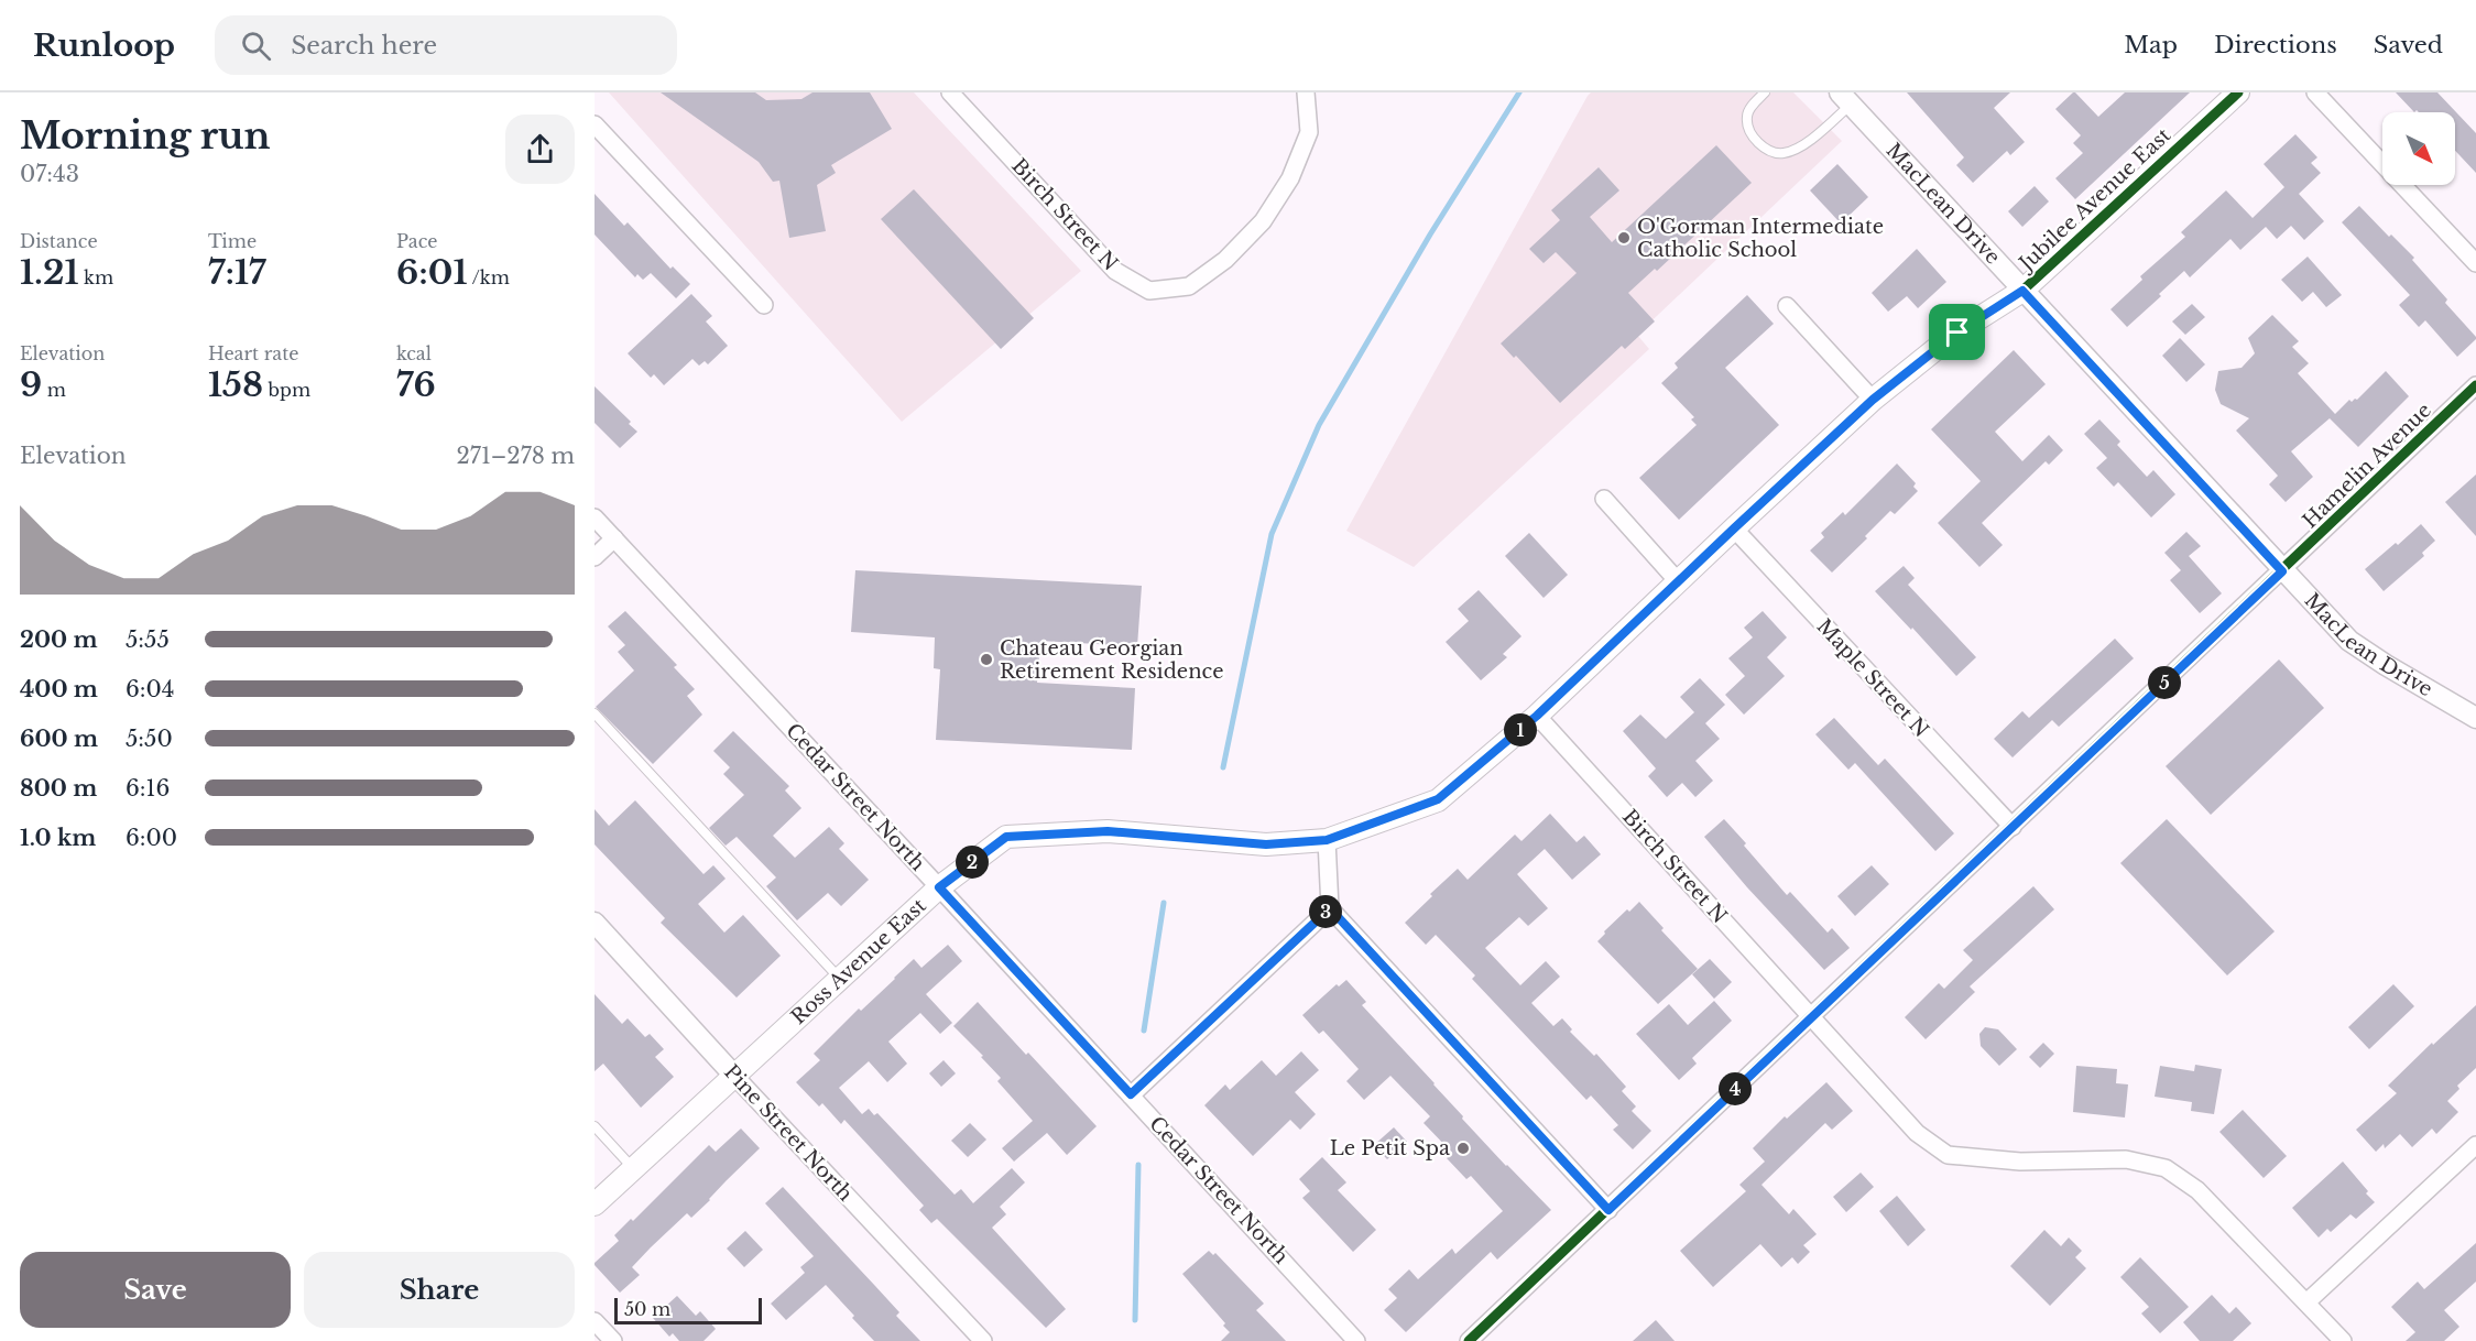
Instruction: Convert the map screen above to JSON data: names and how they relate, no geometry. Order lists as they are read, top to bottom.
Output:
{
  "streets": {
    "main road": ["Jubilee Avenue East", "Ross Avenue East"],
    "street": [
      "MacLean Drive",
      "Birch Street N",
      "Hamelin Avenue",
      "Maple Street N",
      "Cedar Street North",
      "Pine Street North"
    ]
  },
  "crossings": [
    ["Jubilee Avenue East", "MacLean Drive"],
    ["Jubilee Avenue East", "Birch Street N"],
    ["Jubilee Avenue East", "Maple Street N"],
    ["Jubilee Avenue East", "Ross Avenue East"],
    ["MacLean Drive", "Hamelin Avenue"],
    ["Birch Street N", "Hamelin Avenue"],
    ["Hamelin Avenue", "Maple Street N"],
    ["Cedar Street North", "Ross Avenue East"],
    ["Ross Avenue East", "Pine Street North"]
  ],
  "places": ["O'Gorman Intermediate Catholic School", "Chateau Georgian Retirement Residence", "Le Petit Spa"],
  "scale_bar": "50 m",
  "north": "bottom right",
  "page": {
    "header": "Runloop",
    "search": "Search here",
    "nav": ["Map", "Directions", "Saved"],
    "heading": ["Morning run", "07:43"],
    "stats": [
      ["Distance", "1.21 km"],
      ["Time", "7:17"],
      ["Pace", "6:01 /km"],
      ["Elevation", "9 m"],
      ["Heart rate", "158 bpm"],
      ["kcal", "76"]
    ],
    "chart": ["Elevation", "271–278 m"],
    "list": [
      {
        "name": "200 m",
        "note": "5:55"
      },
      {
        "name": "400 m",
        "note": "6:04"
      },
      {
        "name": "600 m",
        "note": "5:50"
      },
      {
        "name": "800 m",
        "note": "6:16"
      },
      {
        "name": "1.0 km",
        "note": "6:00"
      }
    ],
    "pins": [
      "5",
      "1",
      "2",
      "3",
      "4"
    ],
    "buttons": ["Save", "Share"],
    "scale": "50 m"
  }
}
